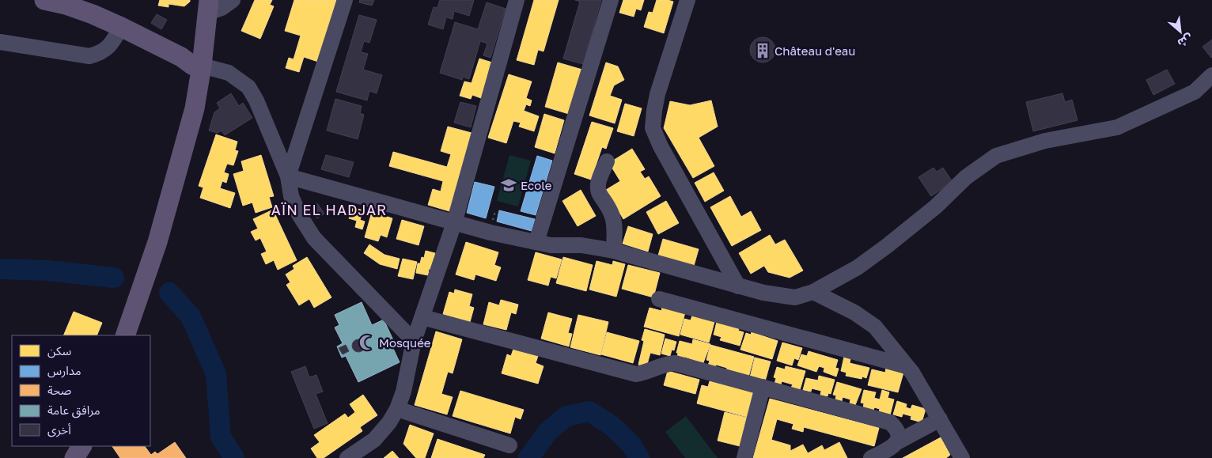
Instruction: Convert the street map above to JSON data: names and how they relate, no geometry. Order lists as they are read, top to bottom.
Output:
{
  "districts": ["AÏN EL HADJAR"],
  "places": {
    "building": ["Château d'eau"],
    "school or university": ["Ecole"],
    "mosque": ["Mosquée"]
  },
  "legend": [
    "سكن",
    "مدارس",
    "صحة",
    "مرافق عامة",
    "أخرى"
  ],
  "north": "bottom right"
}
